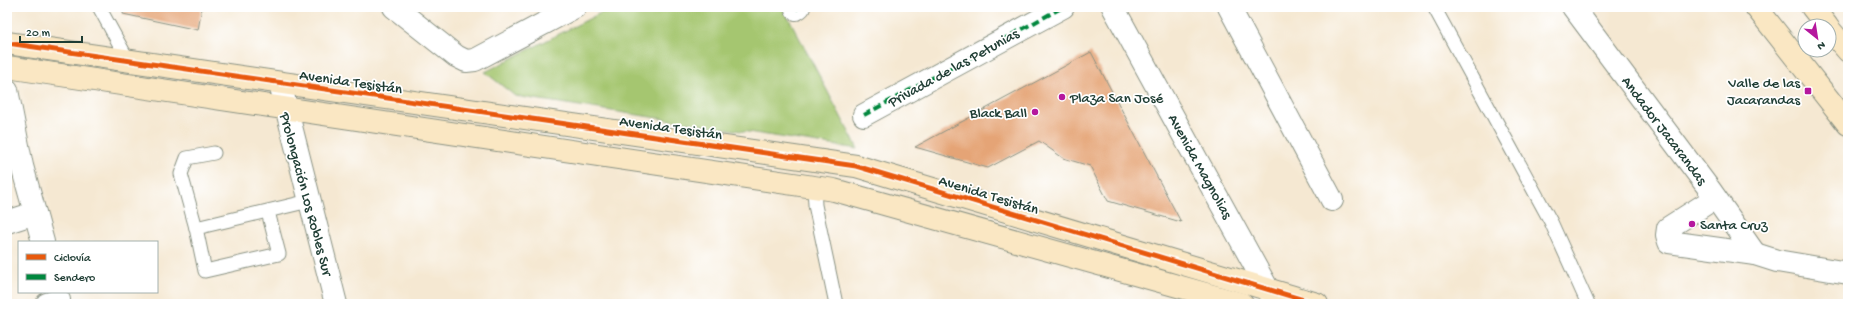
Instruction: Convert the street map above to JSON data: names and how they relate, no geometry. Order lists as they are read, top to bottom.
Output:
{
  "streets": {
    "street": [
      "Privada de las Petunias",
      "Avenida Tesistán",
      "Andador Jacarandas",
      "Avenida Magnolias",
      "Prolongación Los Robles Sur"
    ]
  },
  "crossings": [
    ["Avenida Tesistán", "Avenida Magnolias"],
    ["Avenida Tesistán", "Prolongación Los Robles Sur"]
  ],
  "places": {
    "transit": ["Valle de las Jacarandas"],
    "other": ["Plaza San José", "Black Ball", "Santa Cruz"]
  },
  "legend": ["Ciclovía", "Sendero"],
  "scale_bar": "20 m",
  "north": "bottom right"
}
